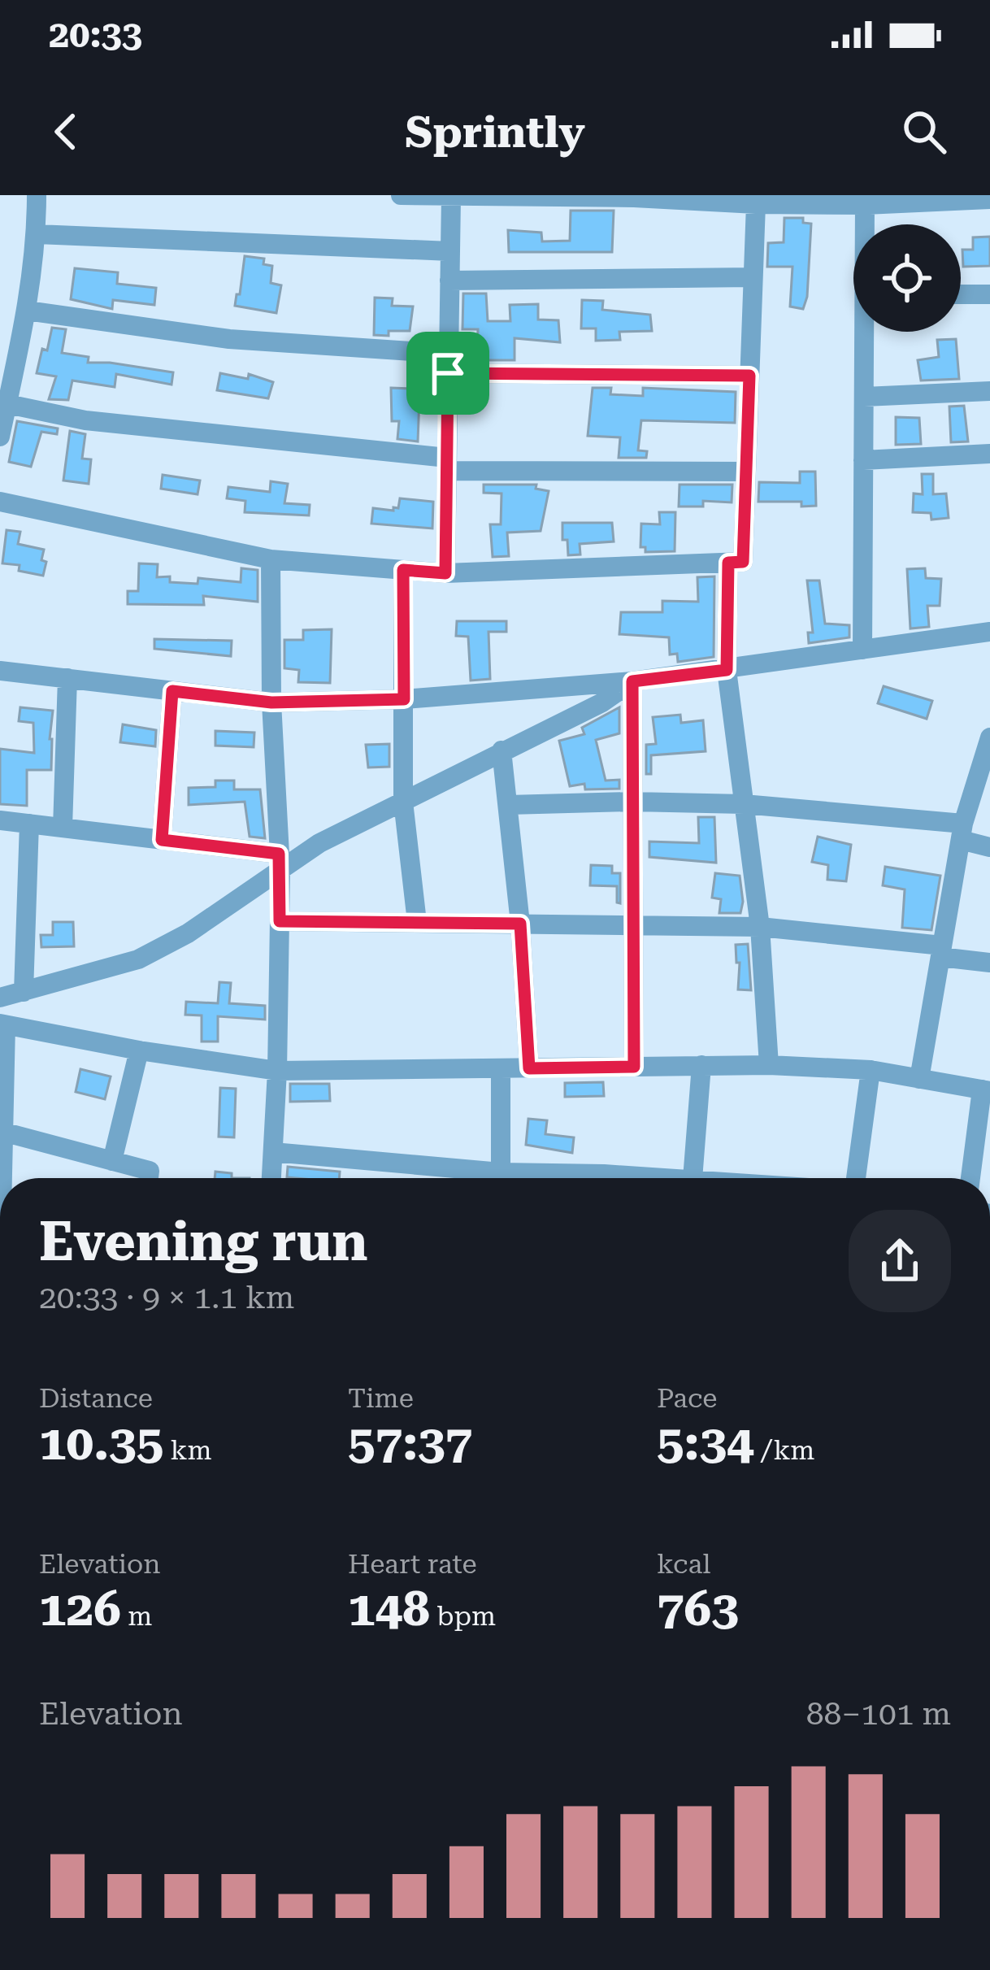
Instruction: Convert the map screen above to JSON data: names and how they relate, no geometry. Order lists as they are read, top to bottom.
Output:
{
  "page": {
    "status": "20:33",
    "header": "Sprintly",
    "heading": ["Evening run", "20:33 · 9 × 1.1 km"],
    "stats": [
      ["Distance", "10.35 km"],
      ["Time", "57:37"],
      ["Pace", "5:34 /km"],
      ["Elevation", "126 m"],
      ["Heart rate", "148 bpm"],
      ["kcal", "763"]
    ],
    "chart": ["Elevation", "88–101 m"]
  }
}
